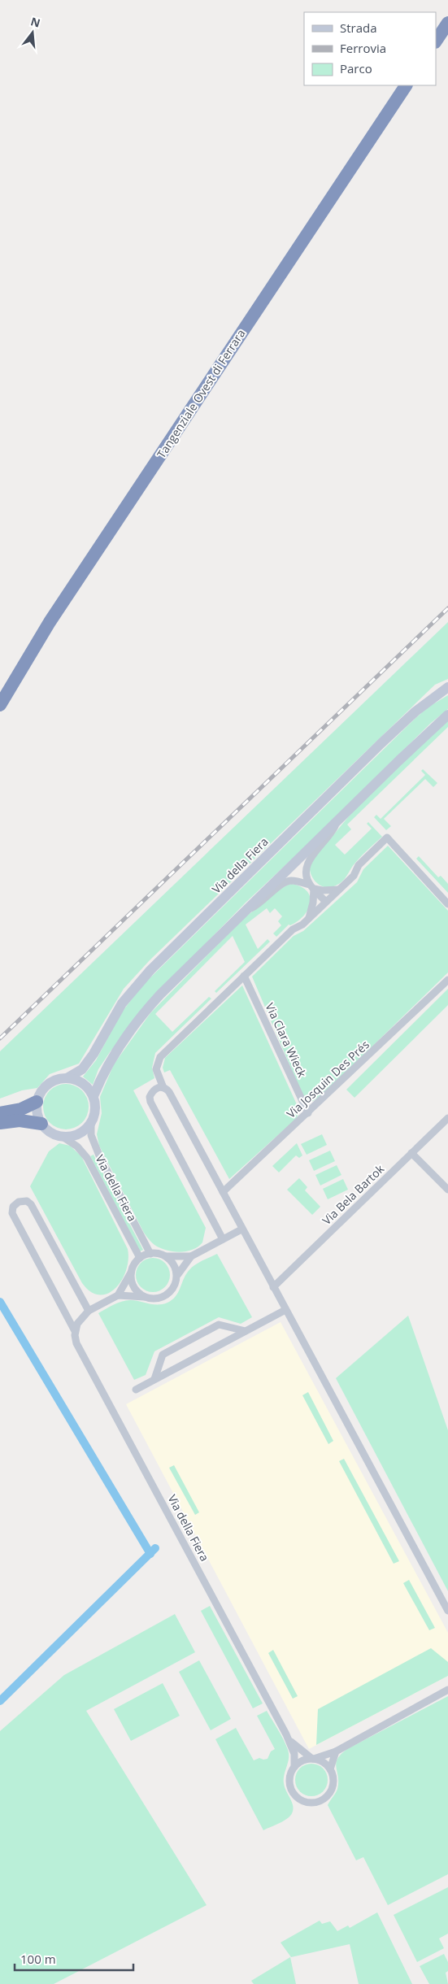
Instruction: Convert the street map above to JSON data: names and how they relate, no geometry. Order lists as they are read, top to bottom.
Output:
{
  "streets": {
    "highway": ["Tangenziale Ovest di Ferrara"],
    "street": [
      "Via della Fiera",
      "Via Clara Wieck",
      "Via Josquin Des Prés",
      "Via Bela Bartok"
    ]
  },
  "crossings": [
    ["Via Clara Wieck", "Via Josquin Des Prés"]
  ],
  "legend": ["Strada", "Ferrovia", "Parco"],
  "scale_bar": "100 m",
  "north": "top"
}
